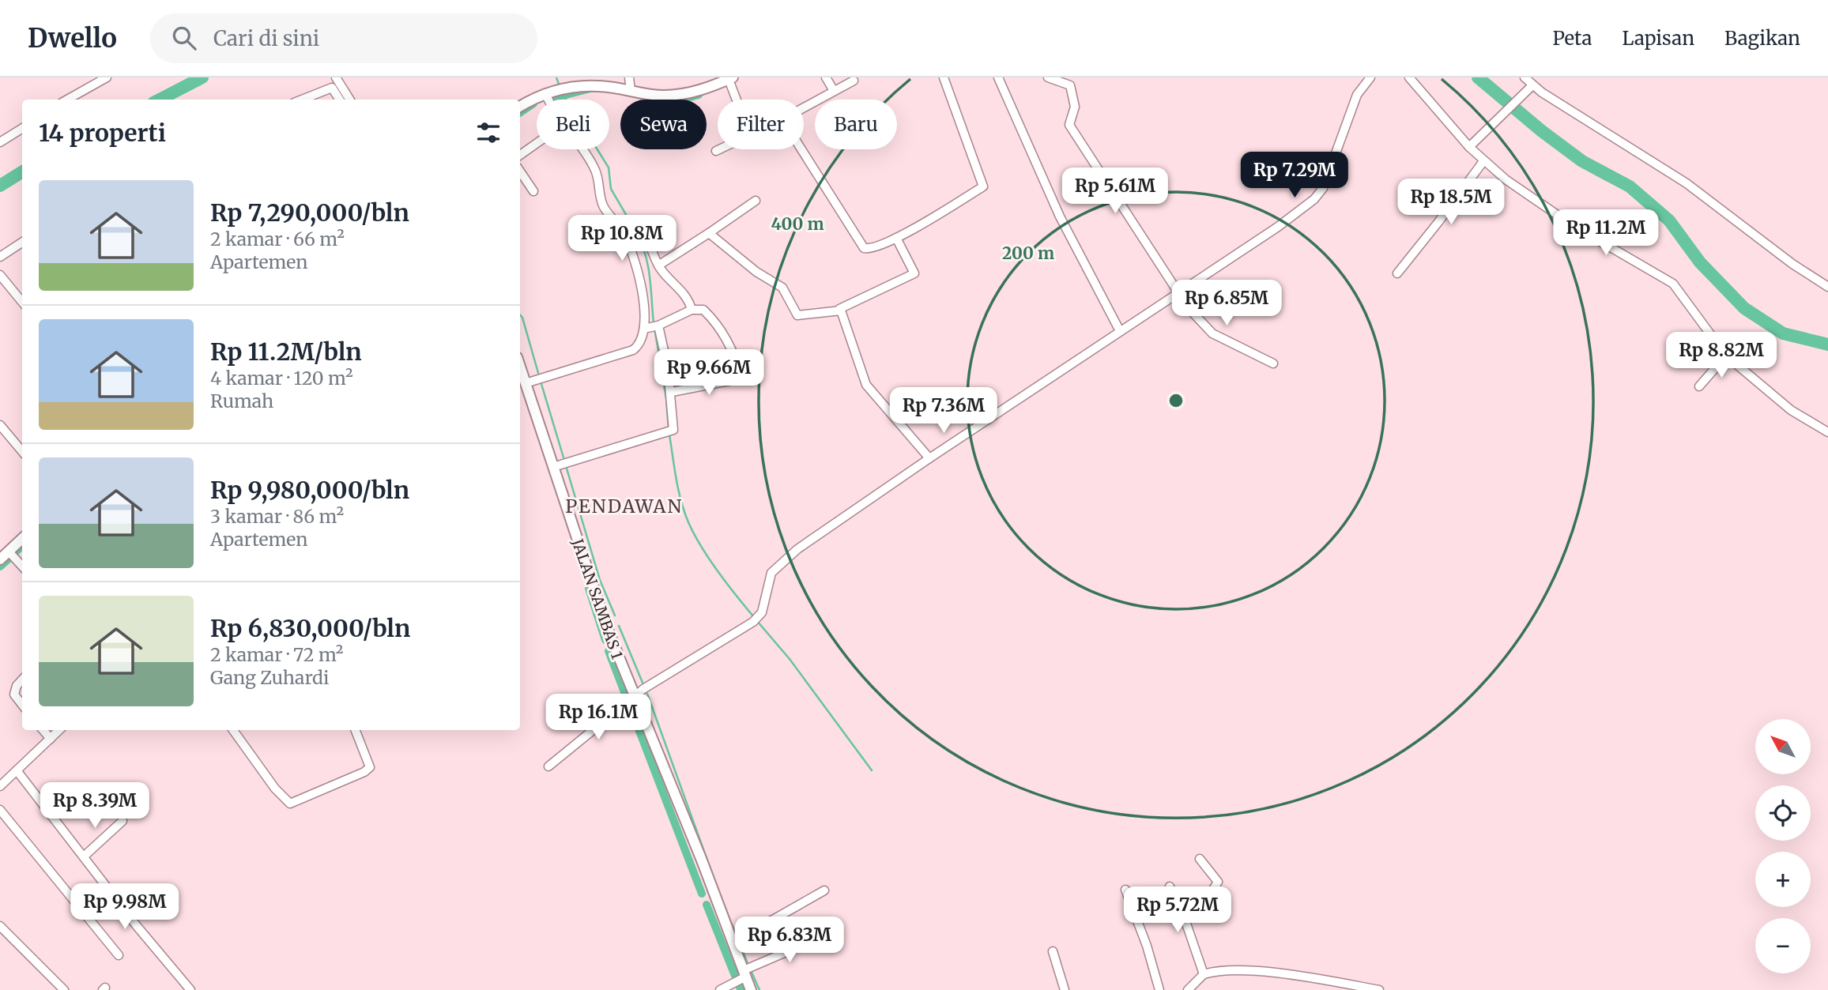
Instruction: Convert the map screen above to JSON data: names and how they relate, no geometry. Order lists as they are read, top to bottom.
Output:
{
  "streets": {
    "street": ["JALAN SAMBAS 1"]
  },
  "districts": ["PENDAWAN"],
  "north": "top left",
  "page": {
    "header": "Dwello",
    "search": "Cari di sini",
    "nav": ["Peta", "Lapisan", "Bagikan"],
    "chip": [
      "Beli",
      "Sewa",
      "Filter",
      "Baru"
    ],
    "heading": "14 properti",
    "price": [
      "Rp 7.29M",
      "Rp 5.61M",
      "Rp 18.5M",
      "Rp 11.2M",
      "Rp 10.8M",
      "Rp 6.85M",
      "Rp 8.82M",
      "Rp 9.66M",
      "Rp 7.36M",
      "Rp 16.1M",
      "Rp 8.39M",
      "Rp 9.98M",
      "Rp 5.72M",
      "Rp 6.83M"
    ],
    "list": [
      {
        "name": "Rp 7,290,000/bln",
        "note": "2 kamar · 66 m² · Apartemen"
      },
      {
        "name": "Rp 11.2M/bln",
        "note": "4 kamar · 120 m² · Rumah"
      },
      {
        "name": "Rp 9,980,000/bln",
        "note": "3 kamar · 86 m² · Apartemen"
      },
      {
        "name": "Rp 6,830,000/bln",
        "note": "2 kamar · 72 m² · Gang Zuhardi"
      }
    ],
    "map_buttons": ["+", "−"]
  },
  "rings": ["400 m", "200 m"]
}
